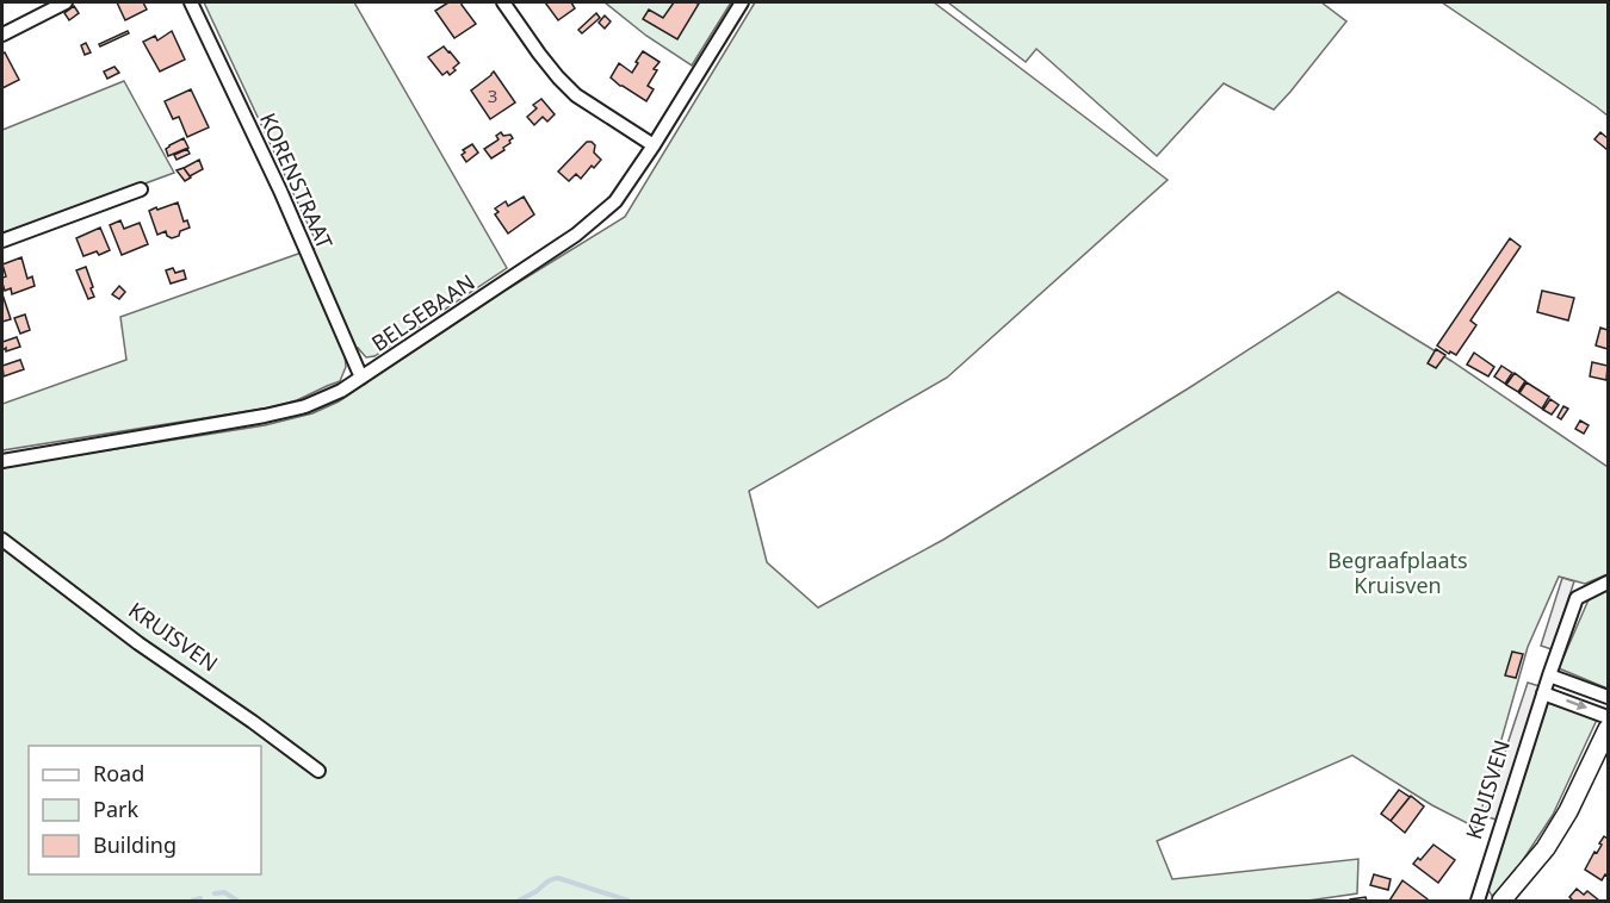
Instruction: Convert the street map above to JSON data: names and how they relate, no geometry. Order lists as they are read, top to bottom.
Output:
{
  "streets": {
    "street": ["KORENSTRAAT", "BELSEBAAN", "KRUISVEN"]
  },
  "crossings": [
    ["KORENSTRAAT", "BELSEBAAN"]
  ],
  "parks": ["Begraafplaats Kruisven"],
  "house_numbers": ["3"],
  "legend": ["Road", "Park", "Building"]
}
